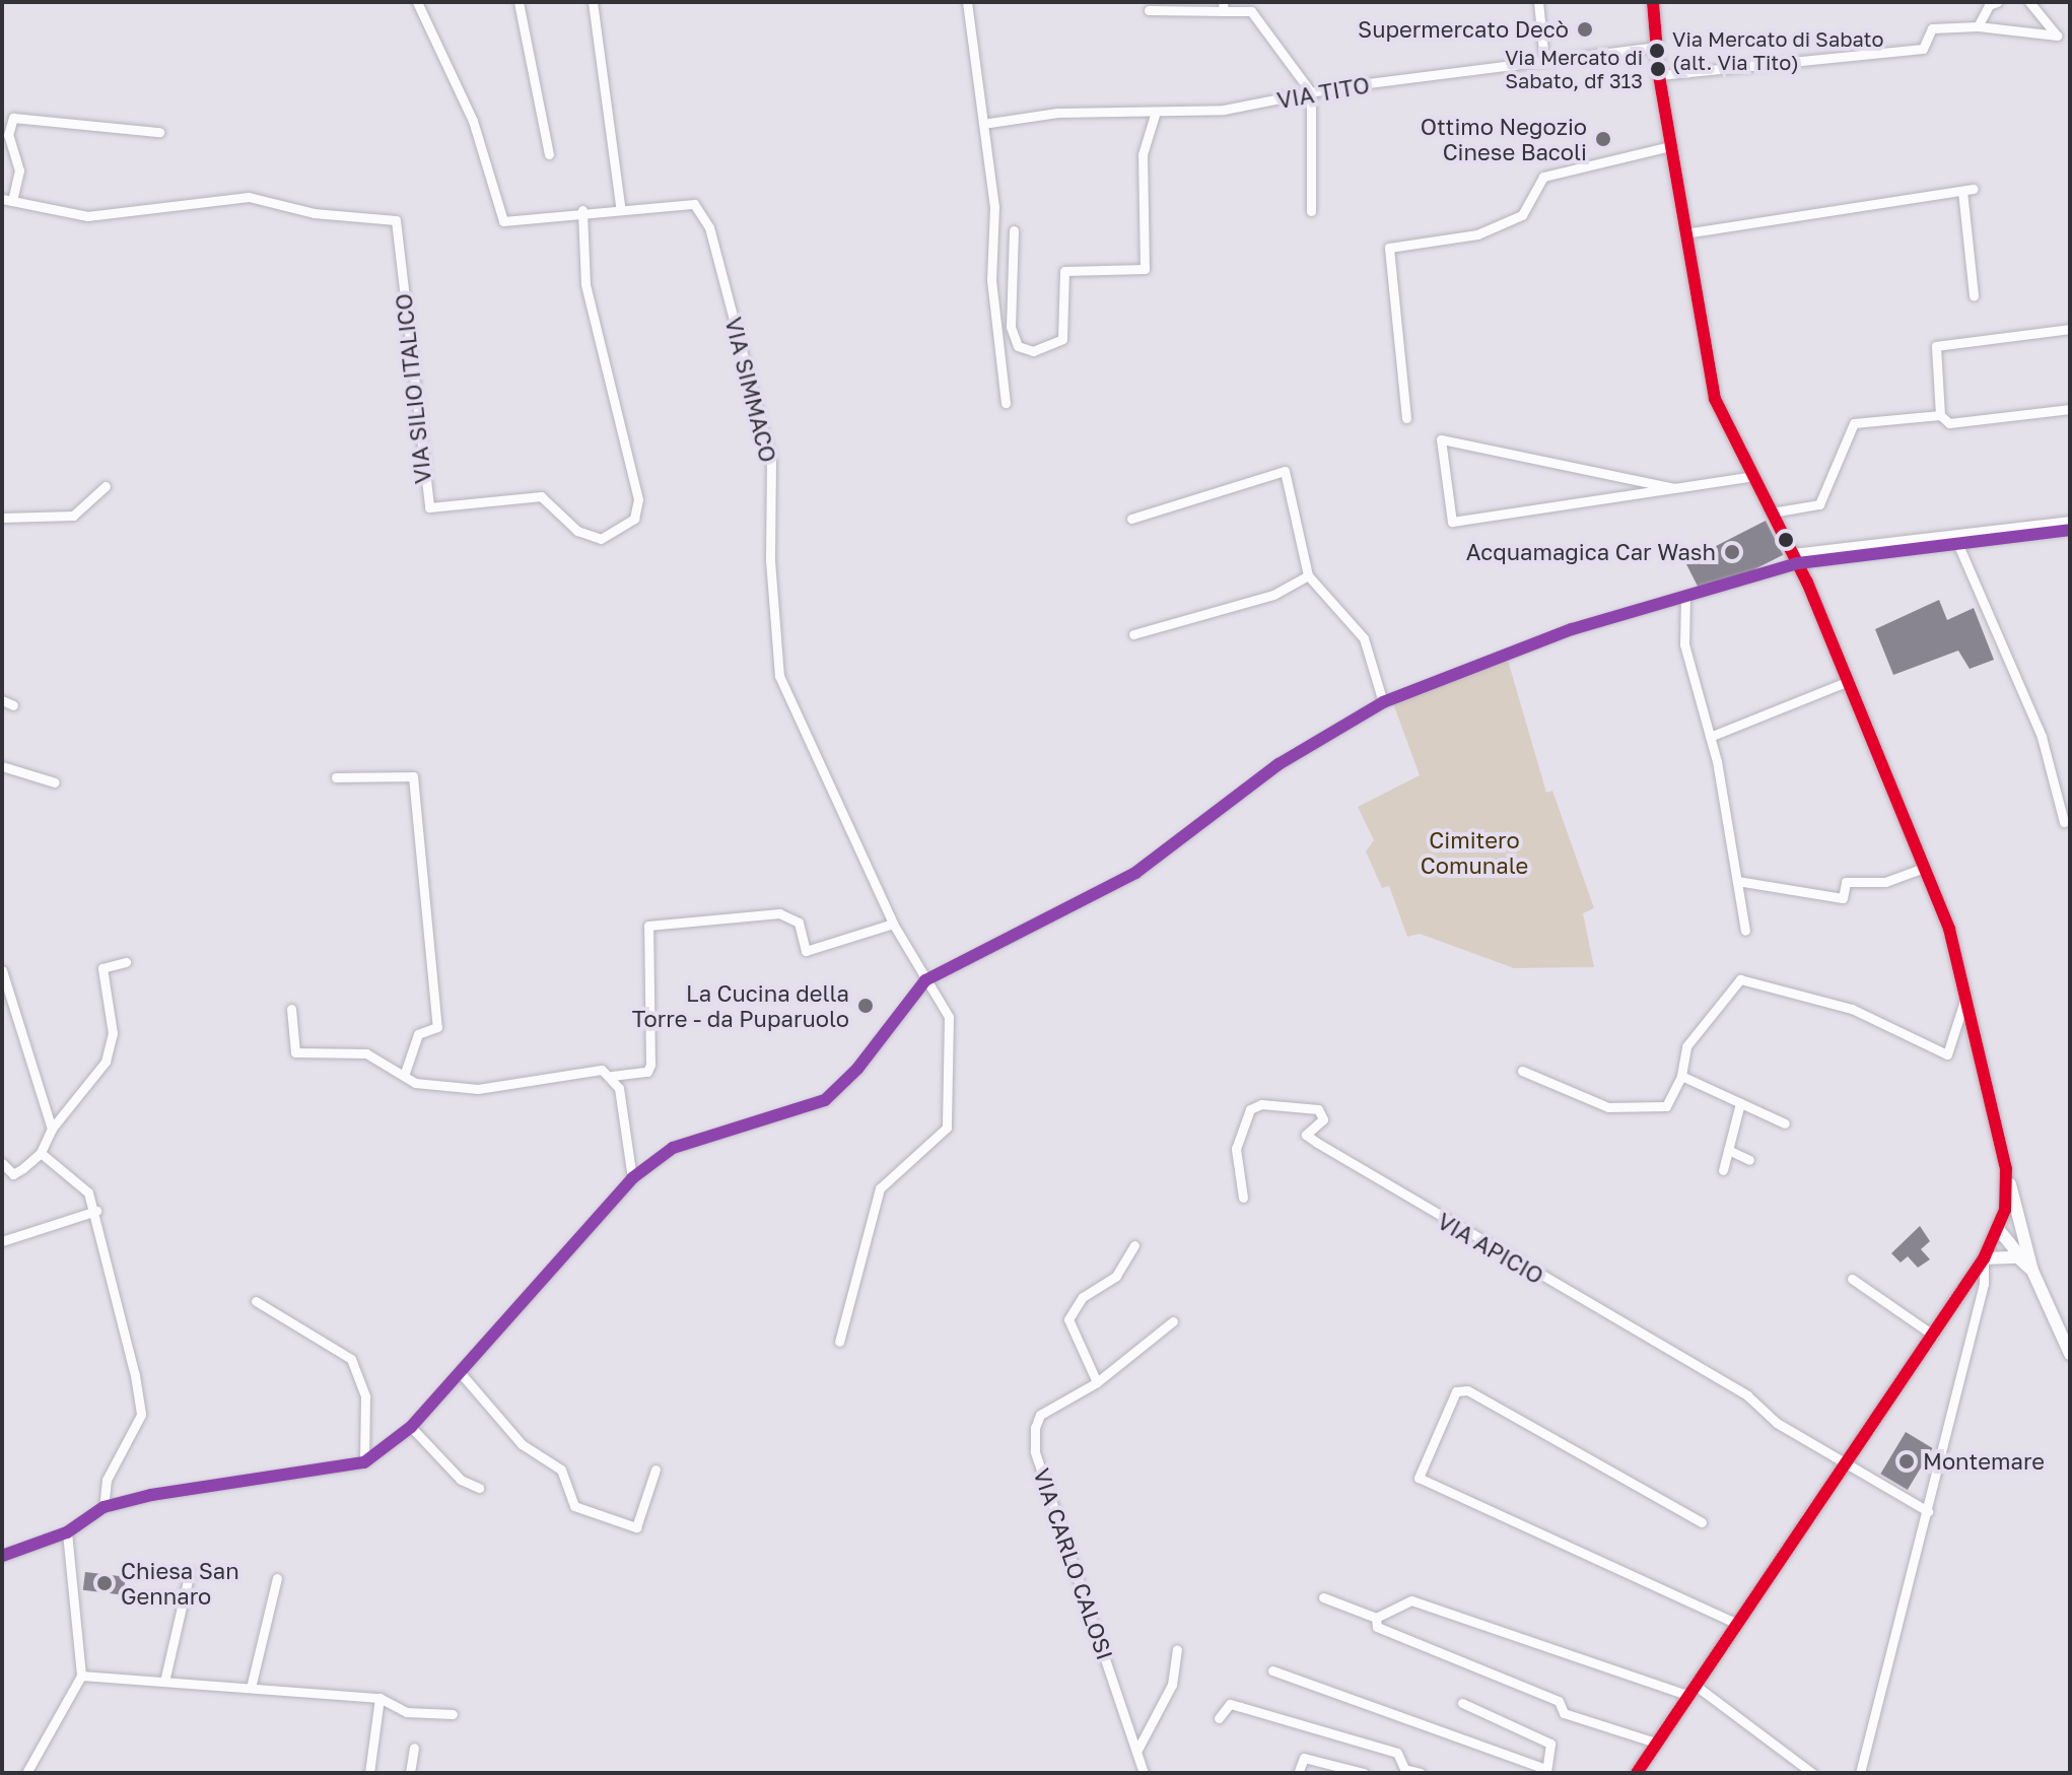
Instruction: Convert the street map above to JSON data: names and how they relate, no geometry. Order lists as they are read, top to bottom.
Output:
{
  "streets": {
    "street": [
      "VIA TITO",
      "VIA SILIO ITALICO",
      "VIA SIMMACO",
      "VIA APICIO",
      "VIA CARLO CALOSI"
    ]
  },
  "crossings": [
    ["VIA SILIO ITALICO", "VIA SIMMACO"]
  ],
  "parks": ["Cimitero Comunale"],
  "places": [
    "Supermercato Decò",
    "Via Mercato di Sabato (alt. Via Tito)",
    "Via Mercato di Sabato, df 313",
    "Ottimo Negozio Cinese Bacoli",
    "Acquamagica Car Wash",
    "La Cucina della Torre - da Puparuolo",
    "Montemare",
    "Chiesa San Gennaro"
  ]
}
